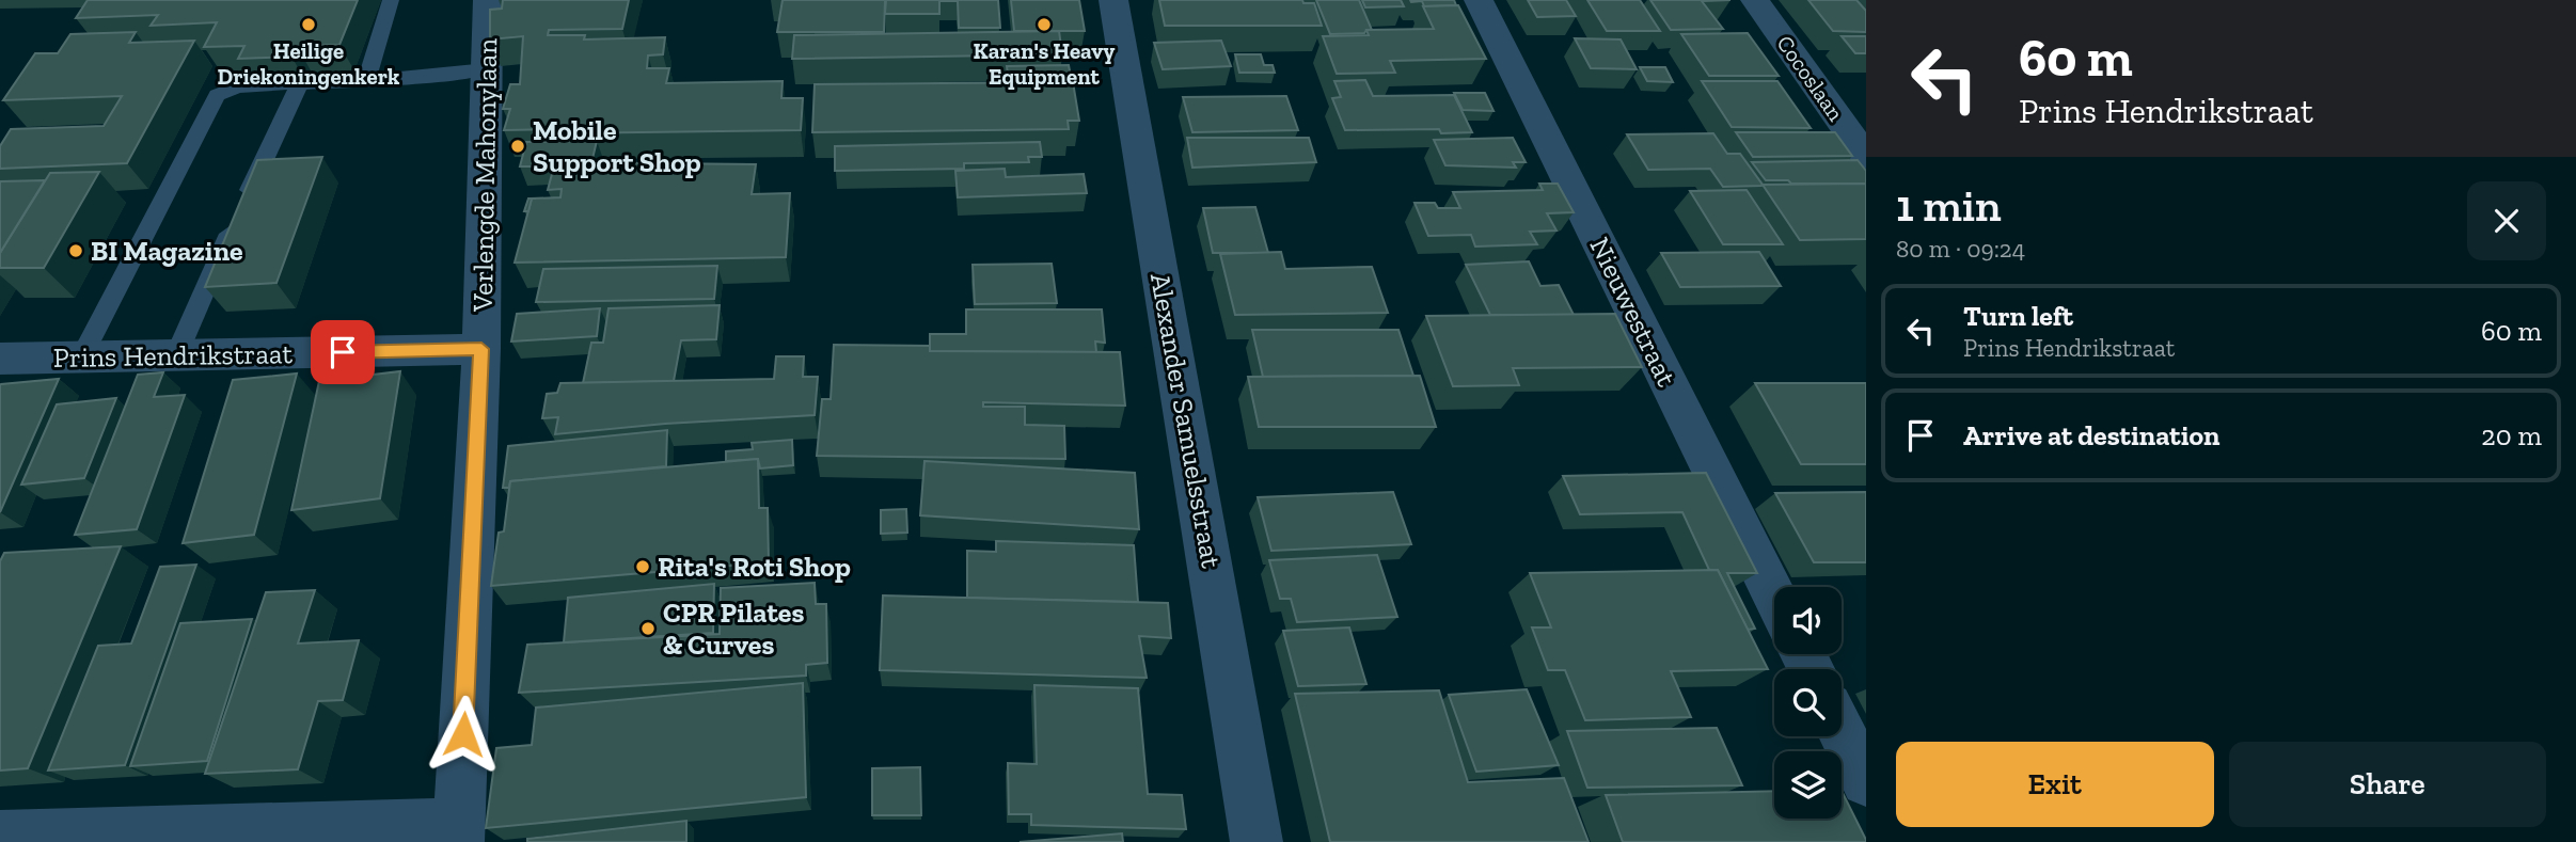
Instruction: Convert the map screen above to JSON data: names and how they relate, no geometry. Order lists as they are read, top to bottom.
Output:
{
  "streets": {
    "street": [
      "Cocoslaan",
      "Verlengde Mahonylaan",
      "Nieuwestraat",
      "Prins Hendrikstraat",
      "Alexander Samuelsstraat"
    ]
  },
  "crossings": [
    ["Verlengde Mahonylaan", "Prins Hendrikstraat"]
  ],
  "places": [
    "Heilige Driekoningenkerk",
    "Karan's Heavy Equipment",
    "Mobile Support Shop",
    "BI Magazine",
    "Rita's Roti Shop",
    "CPR Pilates & Curves"
  ],
  "page": {
    "turn": ["60 m", "Prins Hendrikstraat"],
    "heading": ["1 min", "80 m · 09:24"],
    "list": [
      {
        "name": "Turn left",
        "note": "Prins Hendrikstraat",
        "value": "60 m"
      },
      {
        "name": "Arrive at destination",
        "value": "20 m"
      }
    ],
    "buttons": ["Exit", "Share"]
  }
}
